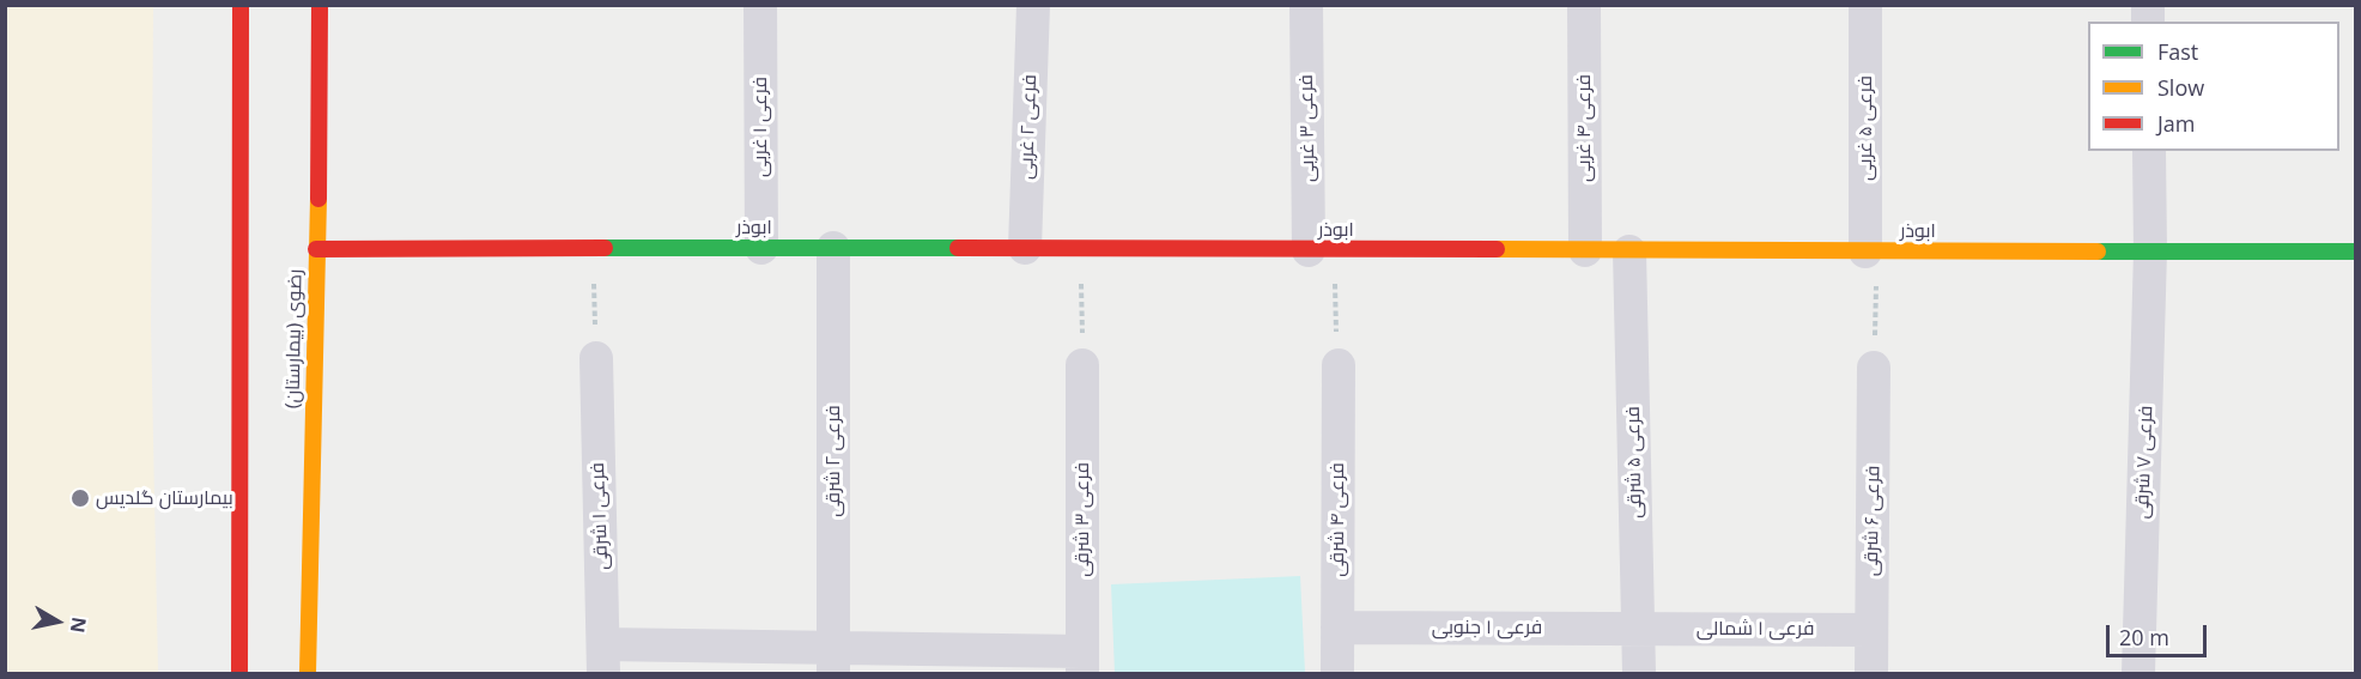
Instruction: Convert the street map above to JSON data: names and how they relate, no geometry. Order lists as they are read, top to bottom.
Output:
{
  "streets": {
    "street": [
      "فرعی ۱ غربی",
      "فرعی ۲ غربی",
      "فرعی ۳ غربی",
      "فرعی ۴ غربی",
      "فرعی ۵ غربی",
      "ابوذر",
      "رضوی (بیمارستان)",
      "فرعی ۲ شرقی",
      "فرعی ۵ شرقی",
      "فرعی ۷ شرقی",
      "فرعی ۱ شرقی",
      "فرعی ۳ شرقی",
      "فرعی ۴ شرقی",
      "فرعی ۶ شرقی",
      "فرعی ۱ جنوبی",
      "فرعی ۱ شمالی"
    ]
  },
  "crossings": [
    ["فرعی ۱ غربی", "ابوذر"],
    ["فرعی ۲ غربی", "ابوذر"],
    ["فرعی ۳ غربی", "ابوذر"],
    ["فرعی ۴ غربی", "ابوذر"],
    ["فرعی ۵ غربی", "ابوذر"],
    ["ابوذر", "رضوی (بیمارستان)"],
    ["ابوذر", "فرعی ۲ شرقی"],
    ["ابوذر", "فرعی ۵ شرقی"],
    ["ابوذر", "فرعی ۷ شرقی"],
    ["فرعی ۵ شرقی", "فرعی ۱ جنوبی"],
    ["فرعی ۵ شرقی", "فرعی ۱ شمالی"],
    ["فرعی ۴ شرقی", "فرعی ۱ جنوبی"],
    ["فرعی ۶ شرقی", "فرعی ۱ شمالی"],
    ["فرعی ۱ جنوبی", "فرعی ۱ شمالی"]
  ],
  "places": ["بیمارستان گلدیس"],
  "legend": ["Fast", "Slow", "Jam"],
  "scale_bar": "20 m",
  "north": "right"
}
